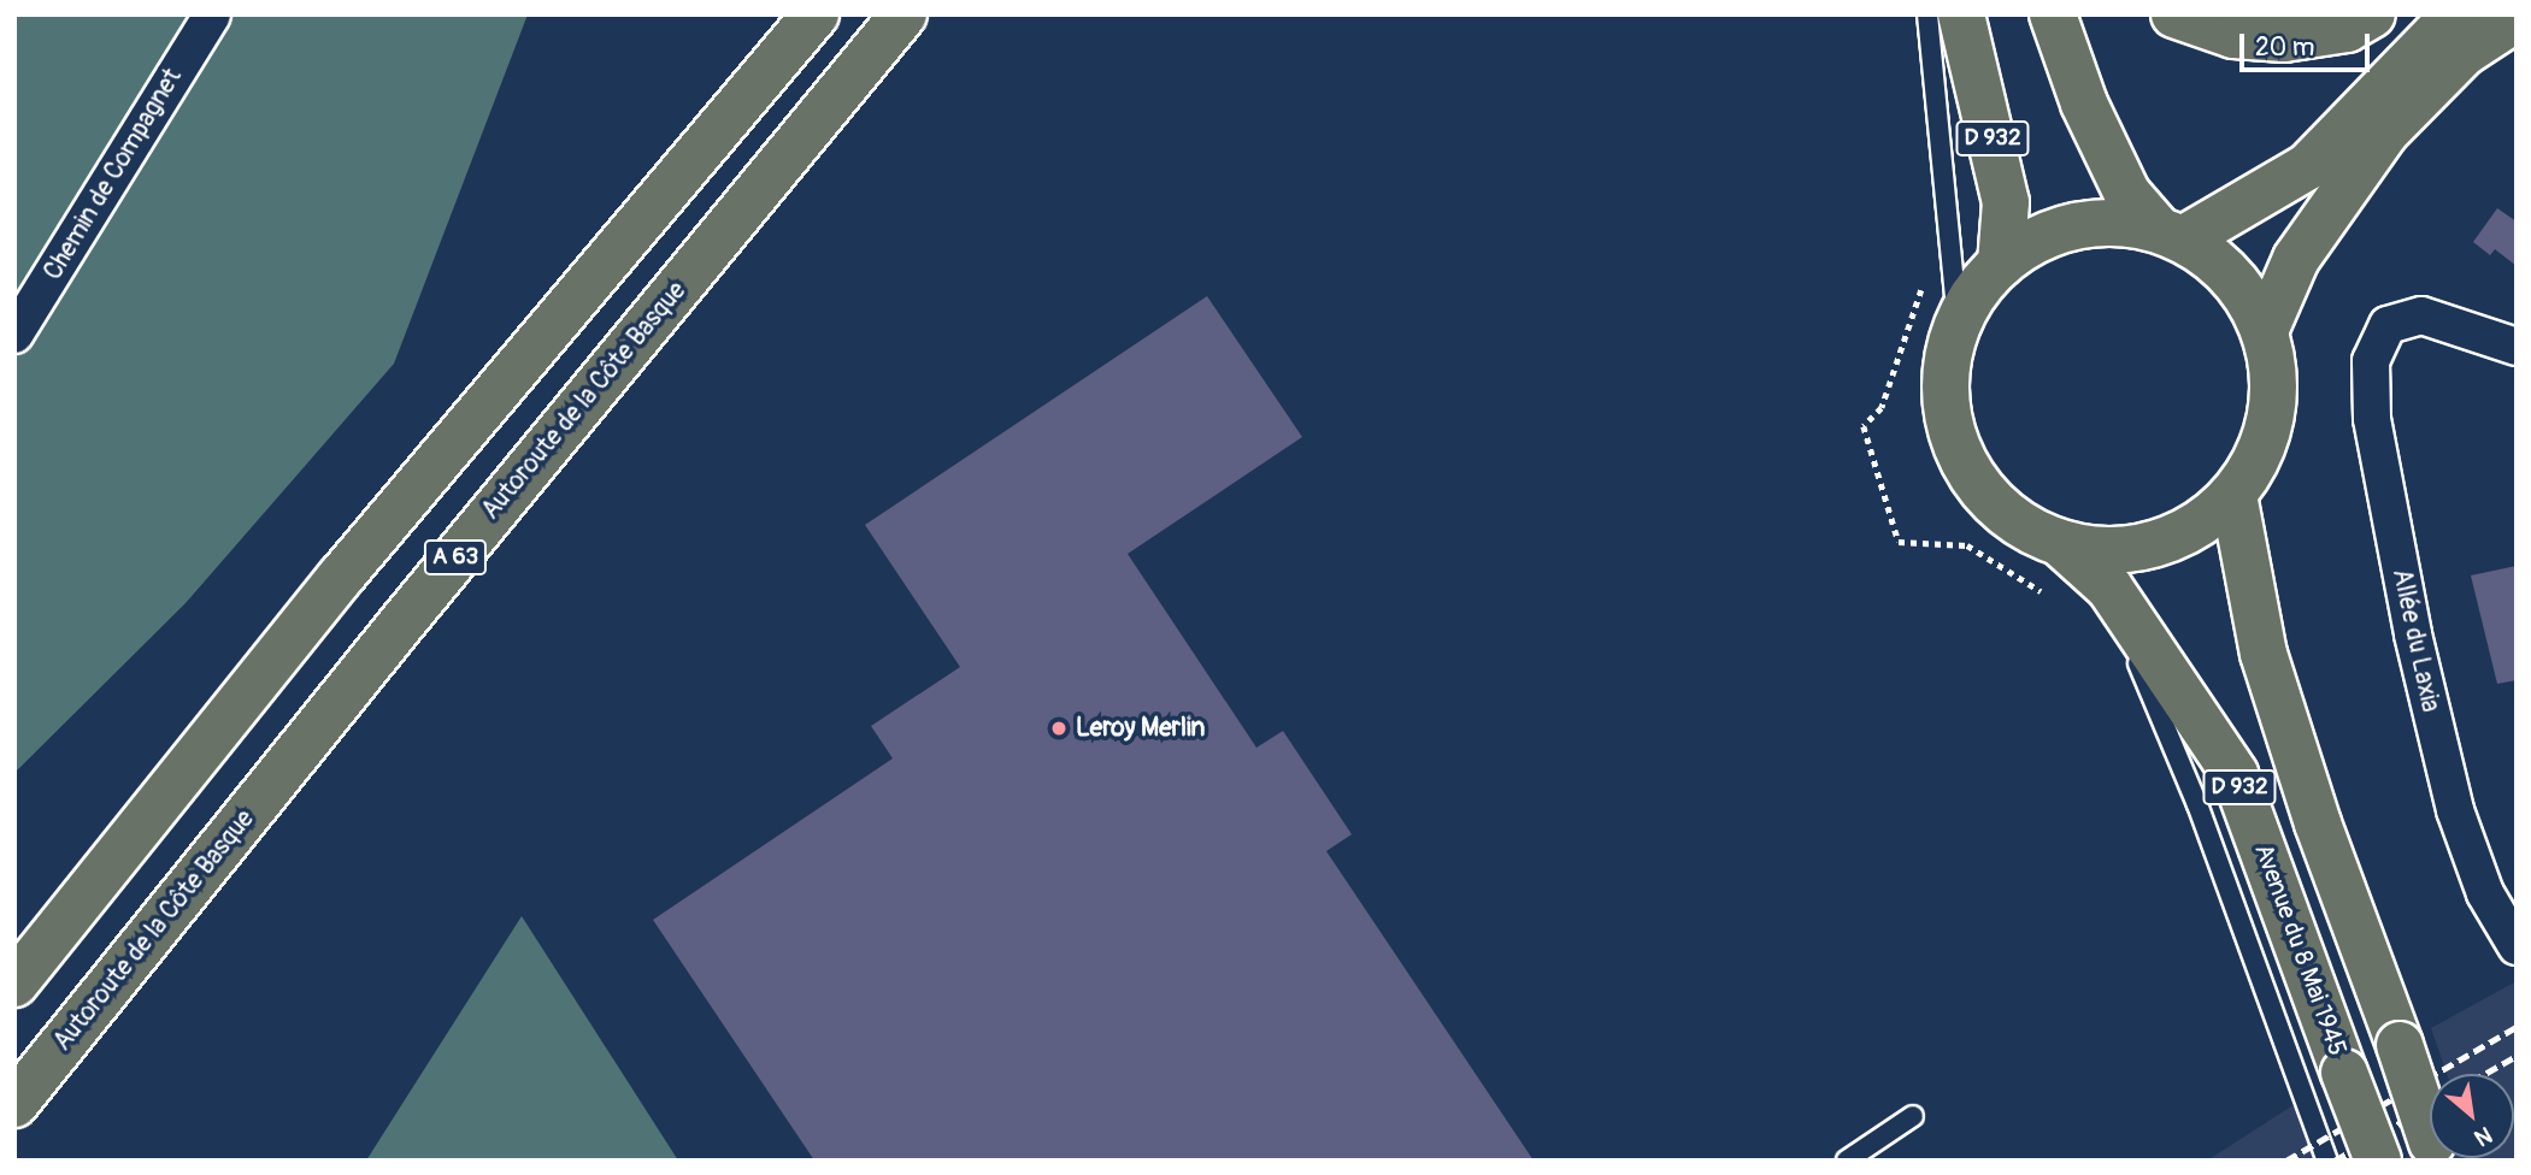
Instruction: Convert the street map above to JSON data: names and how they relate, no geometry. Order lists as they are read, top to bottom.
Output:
{
  "streets": {
    "main road": [
      "D 932",
      "Autoroute de la Côte Basque",
      "A 63",
      "Avenue du 8 Mai 1945"
    ],
    "street": ["Chemin de Compagnet", "Allée du Laxia"]
  },
  "places": ["Leroy Merlin"],
  "scale_bar": "20 m",
  "north": "bottom right"
}
